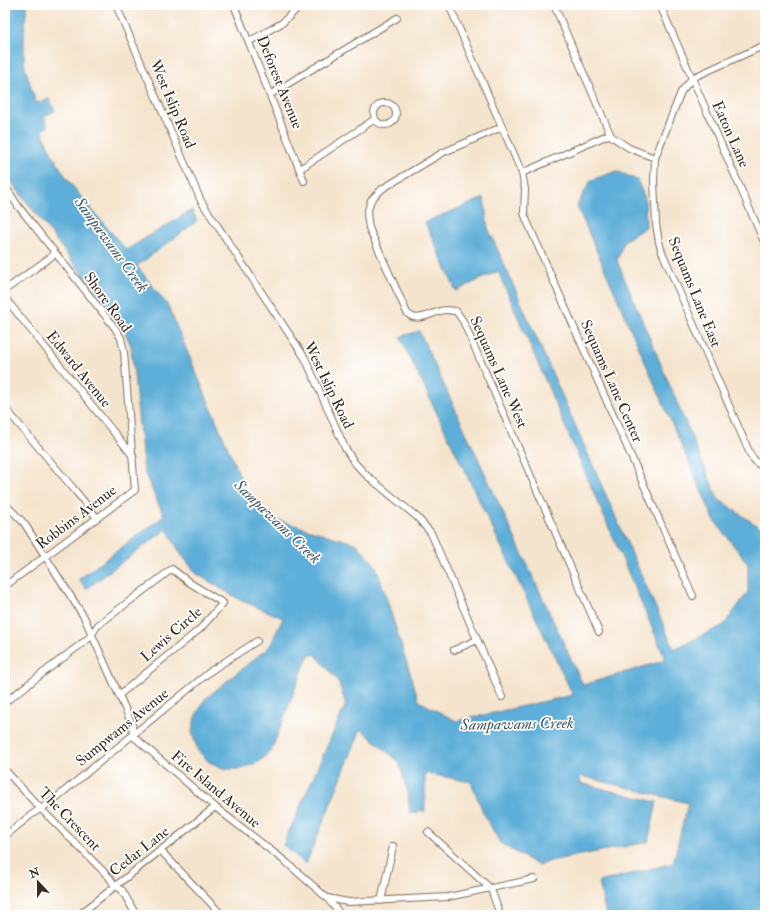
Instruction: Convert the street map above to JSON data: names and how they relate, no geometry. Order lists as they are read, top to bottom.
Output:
{
  "streets": {
    "street": [
      "Deforest Avenue",
      "West Islip Road",
      "Eaton Lane",
      "Sequams Lane East",
      "Shore Road",
      "Edward Avenue",
      "Sequams Lane West",
      "Sequams Lane Center",
      "Robbins Avenue",
      "Lewis Circle",
      "Sumpwams Avenue",
      "Fire Island Avenue",
      "The Crescent",
      "Cedar Lane"
    ]
  },
  "crossings": [
    ["Shore Road", "Edward Avenue"],
    ["Shore Road", "Robbins Avenue"],
    ["Edward Avenue", "Robbins Avenue"],
    ["Sequams Lane West", "Sequams Lane Center"],
    ["Sumpwams Avenue", "Fire Island Avenue"],
    ["Sumpwams Avenue", "The Crescent"],
    ["Fire Island Avenue", "Cedar Lane"],
    ["The Crescent", "Cedar Lane"]
  ],
  "water": ["Sampawams Creek"],
  "north": "top"
}
